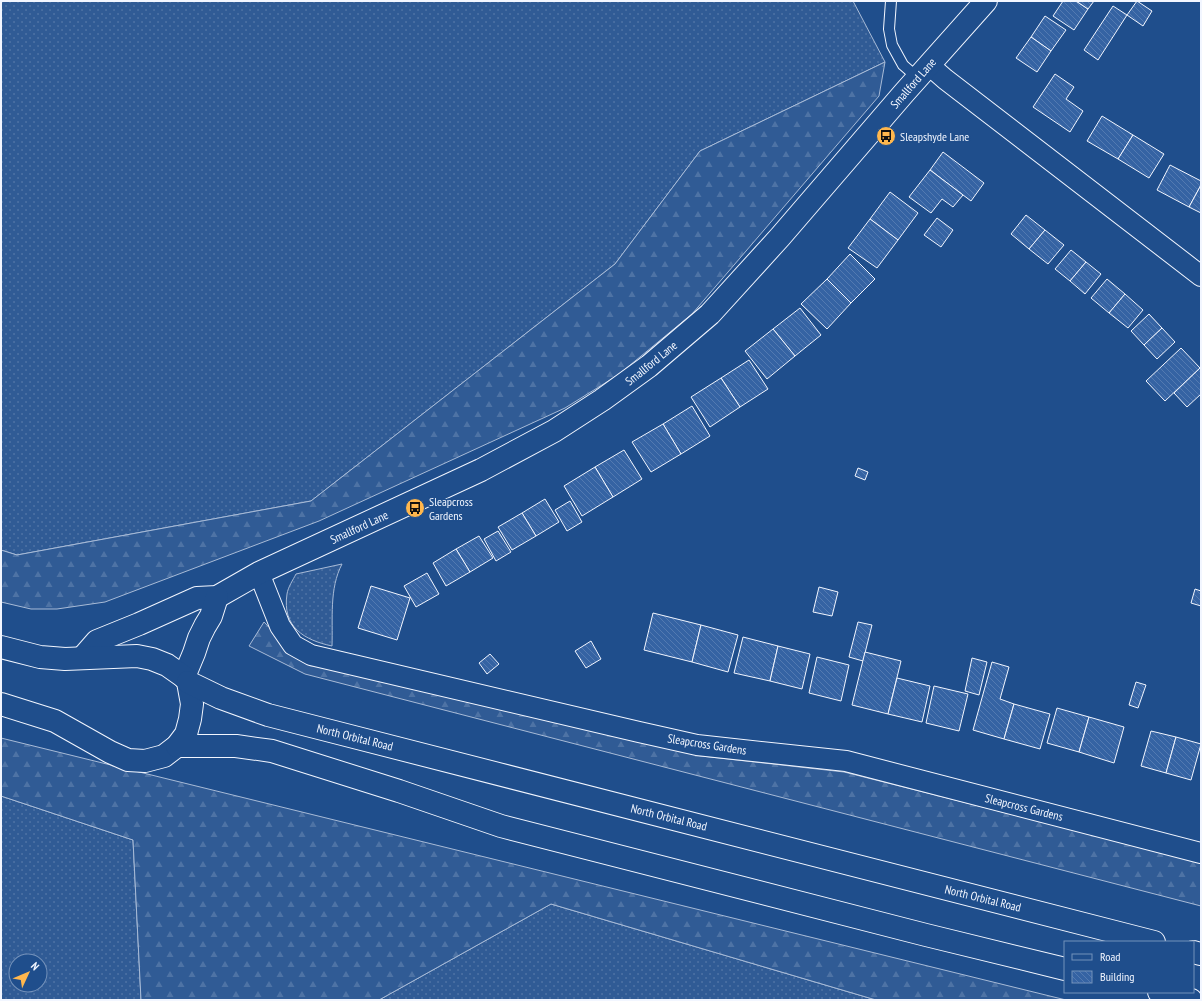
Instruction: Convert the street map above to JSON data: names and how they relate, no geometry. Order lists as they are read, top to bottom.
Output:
{
  "streets": {
    "main road": ["Smallford Lane", "North Orbital Road"],
    "street": ["Sleapcross Gardens"]
  },
  "crossings": [
    ["Smallford Lane", "North Orbital Road"],
    ["Smallford Lane", "Sleapcross Gardens"]
  ],
  "places": {
    "bus stop": ["Sleapshyde Lane", "Sleapcross Gardens"]
  },
  "legend": ["Road", "Building"],
  "north": "top right"
}
